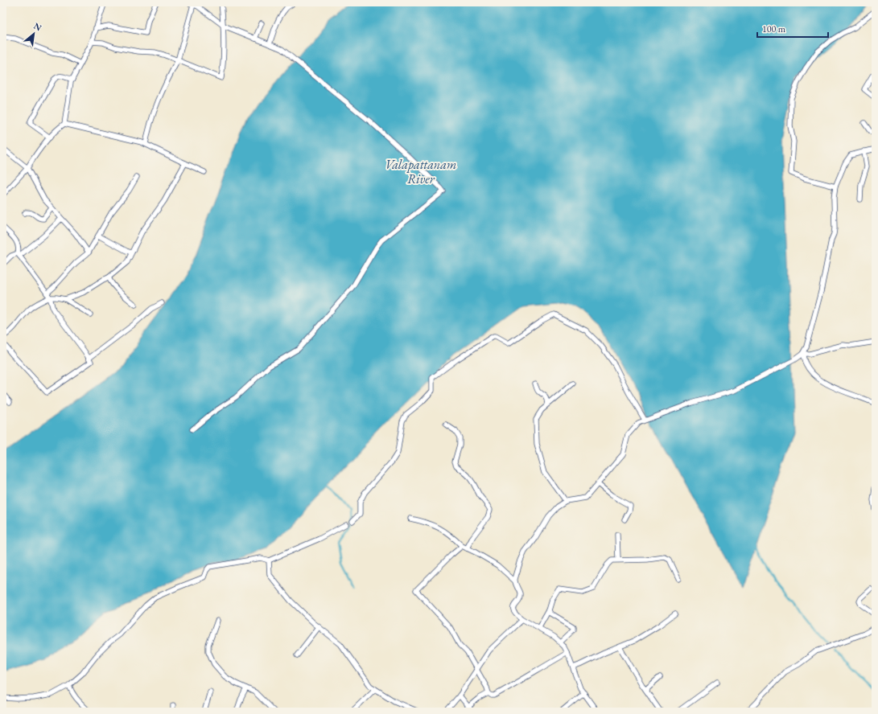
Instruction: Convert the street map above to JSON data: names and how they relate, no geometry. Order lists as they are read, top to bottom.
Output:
{
  "water": ["Valapattanam River"],
  "scale_bar": "100 m",
  "north": "top right"
}
